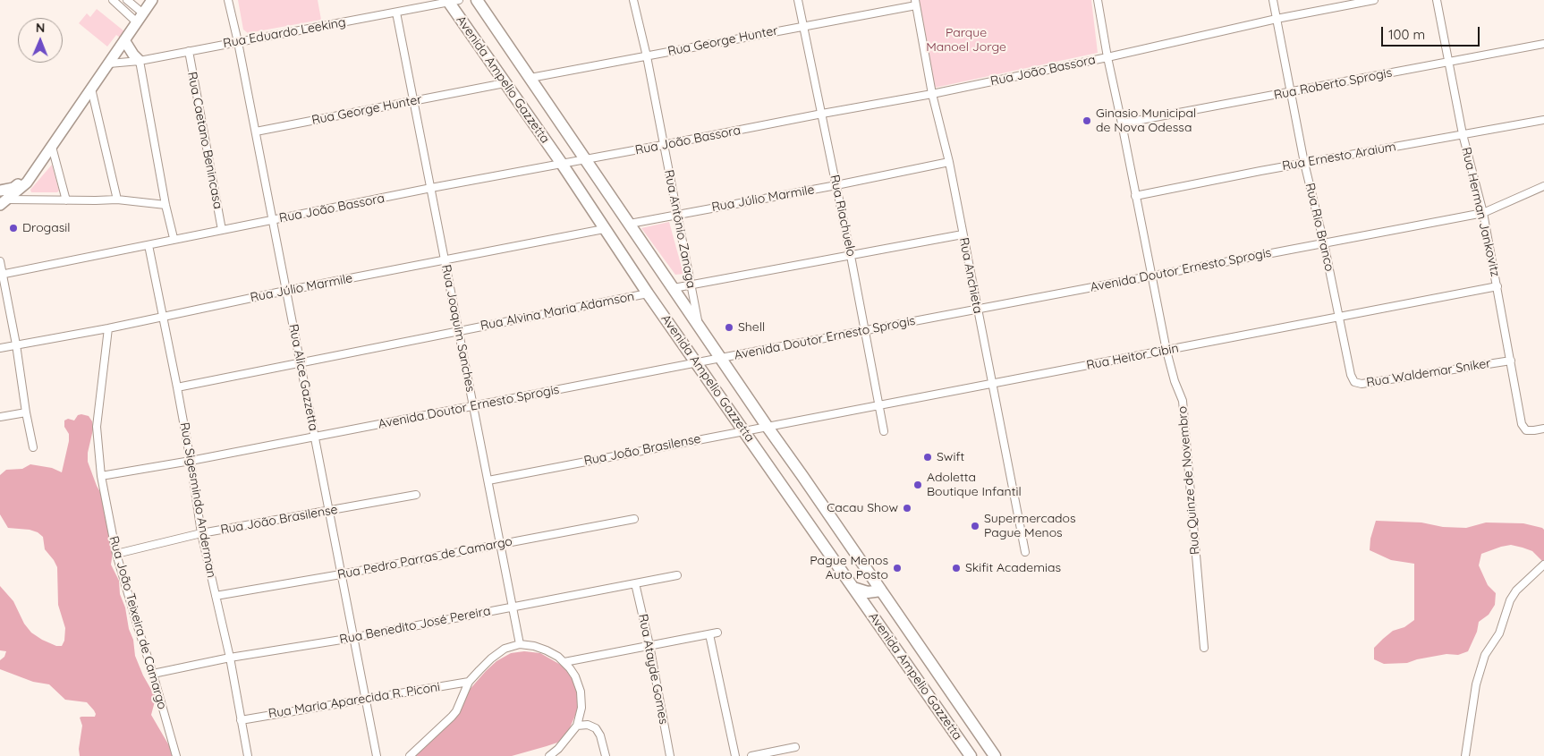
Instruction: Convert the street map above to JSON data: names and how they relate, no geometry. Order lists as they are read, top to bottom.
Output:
{
  "streets": {
    "main road": ["Avenida Ampelio Gazzetta"],
    "street": [
      "Rua Eduardo Leeking",
      "Rua George Hunter",
      "Rua João Bassora",
      "Rua Roberto Sprogis",
      "Rua Caetano Benincasa",
      "Rua Ernesto Araium",
      "Rua Júlio Marmile",
      "Rua Herman Jankovitz",
      "Rua Riachuelo",
      "Rua Rio Branco",
      "Rua Antônio Zanaga",
      "Avenida Doutor Ernesto Sprogis",
      "Rua Anchieta",
      "Rua Alvina Maria Adamson",
      "Rua Joaquim Sanches",
      "Rua Heitor Cibin",
      "Rua Waldemar Sniker",
      "Rua Alice Gazzetta",
      "Rua João Brasilense",
      "Rua Quinze de Novembro",
      "Rua Sigesmindo Anderman",
      "Rua Pedro Parras de Camargo",
      "Rua João Teixeira de Camargo",
      "Rua Benedito José Pereira",
      "Rua Atayde Gomes",
      "Rua Maria Aparecida R. Piconi"
    ]
  },
  "crossings": [
    ["Rua Eduardo Leeking", "Avenida Ampelio Gazzetta"],
    ["Rua Eduardo Leeking", "Rua Caetano Benincasa"],
    ["Rua Eduardo Leeking", "Rua Joaquim Sanches"],
    ["Rua Eduardo Leeking", "Rua Alice Gazzetta"],
    ["Rua George Hunter", "Avenida Ampelio Gazzetta"],
    ["Rua George Hunter", "Rua Riachuelo"],
    ["Rua George Hunter", "Rua Antônio Zanaga"],
    ["Rua George Hunter", "Rua Anchieta"],
    ["Rua George Hunter", "Rua Joaquim Sanches"],
    ["Rua George Hunter", "Rua Alice Gazzetta"],
    ["Rua João Bassora", "Avenida Ampelio Gazzetta"],
    ["Rua João Bassora", "Rua Caetano Benincasa"],
    ["Rua João Bassora", "Rua Riachuelo"],
    ["Rua João Bassora", "Rua Rio Branco"],
    ["Rua João Bassora", "Rua Antônio Zanaga"],
    ["Rua João Bassora", "Rua Anchieta"],
    ["Rua João Bassora", "Rua Joaquim Sanches"],
    ["Rua João Bassora", "Rua Alice Gazzetta"],
    ["Rua João Bassora", "Rua Quinze de Novembro"],
    ["Rua João Bassora", "Rua Sigesmindo Anderman"],
    ["Avenida Ampelio Gazzetta", "Rua Júlio Marmile"],
    ["Avenida Ampelio Gazzetta", "Rua Antônio Zanaga"],
    ["Avenida Ampelio Gazzetta", "Avenida Doutor Ernesto Sprogis"],
    ["Avenida Ampelio Gazzetta", "Rua Alvina Maria Adamson"],
    ["Avenida Ampelio Gazzetta", "Rua Heitor Cibin"],
    ["Avenida Ampelio Gazzetta", "Rua João Brasilense"],
    ["Rua Roberto Sprogis", "Rua Herman Jankovitz"],
    ["Rua Roberto Sprogis", "Rua Rio Branco"],
    ["Rua Roberto Sprogis", "Rua Quinze de Novembro"],
    ["Rua Ernesto Araium", "Rua Herman Jankovitz"],
    ["Rua Ernesto Araium", "Rua Rio Branco"],
    ["Rua Ernesto Araium", "Rua Quinze de Novembro"],
    ["Rua Júlio Marmile", "Rua Riachuelo"],
    ["Rua Júlio Marmile", "Rua Antônio Zanaga"],
    ["Rua Júlio Marmile", "Rua Anchieta"],
    ["Rua Júlio Marmile", "Rua Joaquim Sanches"],
    ["Rua Júlio Marmile", "Rua Alice Gazzetta"],
    ["Rua Júlio Marmile", "Rua Sigesmindo Anderman"],
    ["Rua Júlio Marmile", "Rua João Teixeira de Camargo"],
    ["Rua Herman Jankovitz", "Avenida Doutor Ernesto Sprogis"],
    ["Rua Herman Jankovitz", "Rua Heitor Cibin"],
    ["Rua Herman Jankovitz", "Rua Waldemar Sniker"],
    ["Rua Riachuelo", "Avenida Doutor Ernesto Sprogis"],
    ["Rua Riachuelo", "Rua Heitor Cibin"],
    ["Rua Rio Branco", "Avenida Doutor Ernesto Sprogis"],
    ["Rua Rio Branco", "Rua Heitor Cibin"],
    ["Rua Rio Branco", "Rua Waldemar Sniker"],
    ["Avenida Doutor Ernesto Sprogis", "Rua Anchieta"],
    ["Avenida Doutor Ernesto Sprogis", "Rua Joaquim Sanches"],
    ["Avenida Doutor Ernesto Sprogis", "Rua Alice Gazzetta"],
    ["Avenida Doutor Ernesto Sprogis", "Rua Quinze de Novembro"],
    ["Avenida Doutor Ernesto Sprogis", "Rua Sigesmindo Anderman"],
    ["Avenida Doutor Ernesto Sprogis", "Rua João Teixeira de Camargo"],
    ["Rua Anchieta", "Rua Heitor Cibin"],
    ["Rua Alvina Maria Adamson", "Rua Joaquim Sanches"],
    ["Rua Alvina Maria Adamson", "Rua Alice Gazzetta"],
    ["Rua Alvina Maria Adamson", "Rua Sigesmindo Anderman"],
    ["Rua Joaquim Sanches", "Rua João Brasilense"],
    ["Rua Joaquim Sanches", "Rua Pedro Parras de Camargo"],
    ["Rua Joaquim Sanches", "Rua Benedito José Pereira"],
    ["Rua Heitor Cibin", "Rua João Brasilense"],
    ["Rua Heitor Cibin", "Rua Quinze de Novembro"],
    ["Rua Alice Gazzetta", "Rua João Brasilense"],
    ["Rua Alice Gazzetta", "Rua Pedro Parras de Camargo"],
    ["Rua Alice Gazzetta", "Rua Benedito José Pereira"],
    ["Rua Alice Gazzetta", "Rua Maria Aparecida R. Piconi"],
    ["Rua João Brasilense", "Rua Sigesmindo Anderman"],
    ["Rua João Brasilense", "Rua João Teixeira de Camargo"],
    ["Rua Sigesmindo Anderman", "Rua Pedro Parras de Camargo"],
    ["Rua Sigesmindo Anderman", "Rua Benedito José Pereira"],
    ["Rua Sigesmindo Anderman", "Rua Maria Aparecida R. Piconi"],
    ["Rua João Teixeira de Camargo", "Rua Benedito José Pereira"],
    ["Rua Benedito José Pereira", "Rua Atayde Gomes"]
  ],
  "parks": ["Parque Manoel Jorge"],
  "places": [
    "Ginasio Municipal de Nova Odessa",
    "Drogasil",
    "Shell",
    "Swift",
    "Adoletta Boutique Infantil",
    "Cacau Show",
    "Supermercados Pague Menos",
    "Pague Menos Auto Posto",
    "Skifit Academias"
  ],
  "scale_bar": "100 m",
  "north": "top"
}
